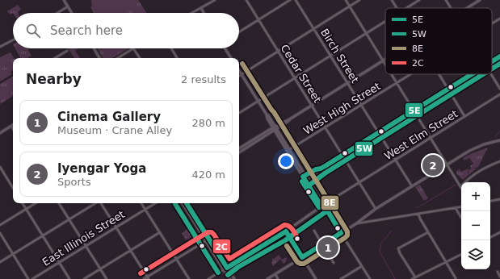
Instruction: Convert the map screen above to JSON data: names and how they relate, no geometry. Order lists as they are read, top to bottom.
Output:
{
  "streets": {
    "street": [
      "Birch Street",
      "Cedar Street",
      "West High Street",
      "West Elm Street",
      "East Illinois Street"
    ]
  },
  "crossings": [
    ["Birch Street", "West High Street"],
    ["Birch Street", "West Elm Street"],
    ["Cedar Street", "West High Street"],
    ["Cedar Street", "West Elm Street"]
  ],
  "lines": [
    "transit line 5E",
    "transit line 5W",
    "transit line 8E",
    "transit line 2C"
  ],
  "legend": [
    "5E",
    "5W",
    "8E",
    "2C"
  ],
  "page": {
    "search": "Search here",
    "heading": ["Nearby", "2 results"],
    "list": [
      {
        "mark": "1",
        "name": "Cinema Gallery",
        "note": "Museum · Crane Alley",
        "value": "280 m"
      },
      {
        "mark": "2",
        "name": "Iyengar Yoga",
        "note": "Sports",
        "value": "420 m"
      }
    ],
    "pins": ["2", "1"],
    "map_buttons": ["+", "−"]
  }
}
